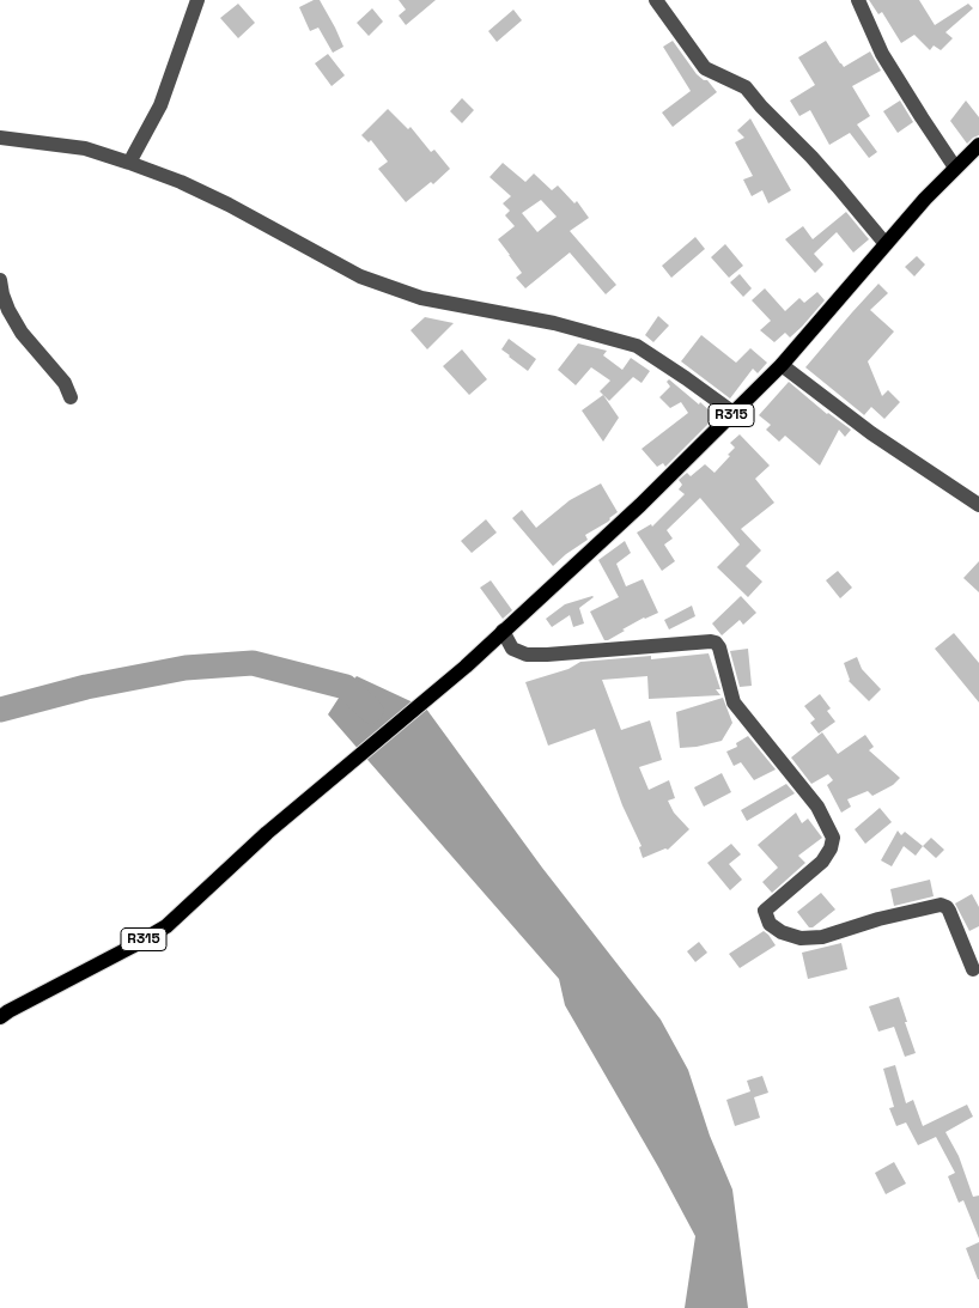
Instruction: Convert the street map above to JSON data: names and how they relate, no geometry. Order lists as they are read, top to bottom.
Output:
{
  "streets": {
    "main road": ["R315"]
  }
}
